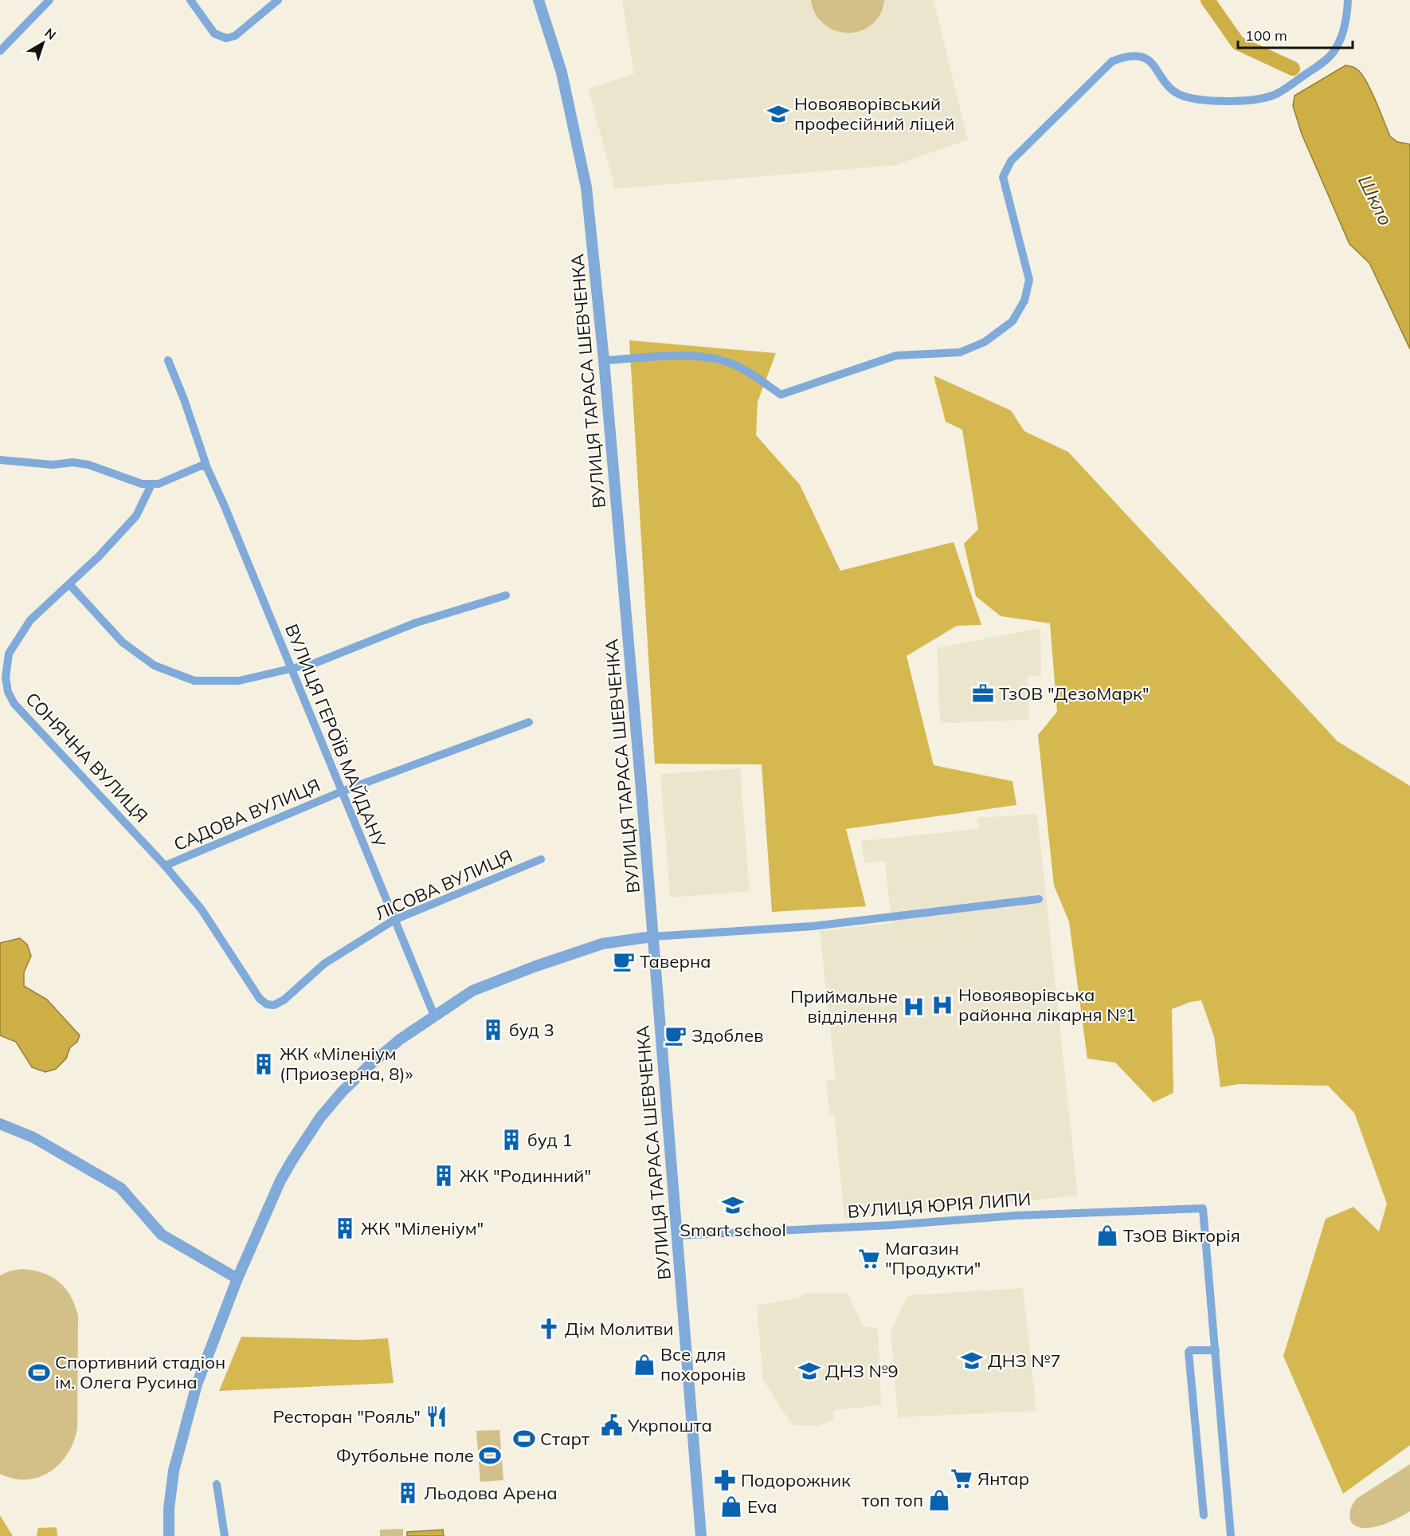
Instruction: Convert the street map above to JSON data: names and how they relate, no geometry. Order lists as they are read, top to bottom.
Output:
{
  "streets": {
    "street": [
      "ВУЛИЦЯ ТАРАСА ШЕВЧЕНКА",
      "ВУЛИЦЯ ГЕРОЇВ МАЙДАНУ",
      "СОНЯЧНА ВУЛИЦЯ",
      "САДОВА ВУЛИЦЯ",
      "ЛІСОВА ВУЛИЦЯ",
      "ВУЛИЦЯ ЮРІЯ ЛИПИ"
    ]
  },
  "crossings": [
    ["ВУЛИЦЯ ТАРАСА ШЕВЧЕНКА", "ВУЛИЦЯ ЮРІЯ ЛИПИ"],
    ["ВУЛИЦЯ ГЕРОЇВ МАЙДАНУ", "САДОВА ВУЛИЦЯ"],
    ["ВУЛИЦЯ ГЕРОЇВ МАЙДАНУ", "ЛІСОВА ВУЛИЦЯ"],
    ["СОНЯЧНА ВУЛИЦЯ", "САДОВА ВУЛИЦЯ"],
    ["СОНЯЧНА ВУЛИЦЯ", "ЛІСОВА ВУЛИЦЯ"]
  ],
  "water": ["Шкло"],
  "places": {
    "school or university": [
      "Новояворівський професійний ліцей",
      "Smart school",
      "ДНЗ №7",
      "ДНЗ №9"
    ],
    "office": ["ТзОВ \"ДезоМарк\""],
    "cafe": ["Таверна", "Здоблев"],
    "hospital": ["Новояворівська районна лікарня №1", "Приймальне відділення"],
    "building": [
      "буд 3",
      "ЖК «Міленіум (Приозерна, 8)»",
      "буд 1",
      "ЖК \"Родинний\"",
      "ЖК \"Міленіум\"",
      "Льодова Арена"
    ],
    "shop": [
      "ТзОВ Вікторія",
      "Все для похоронів",
      "топ топ",
      "Eva"
    ],
    "supermarket": ["Магазин \"Продукти\"", "Янтар"],
    "church": ["Дім Молитви"],
    "sports": ["Спортивний стадіон ім. Олега Русина", "Старт", "Футбольне поле"],
    "restaurant": ["Ресторан \"Рояль\""],
    "public building": ["Укрпошта"],
    "pharmacy": ["Подорожник"]
  },
  "scale_bar": "100 m",
  "north": "top right"
}
